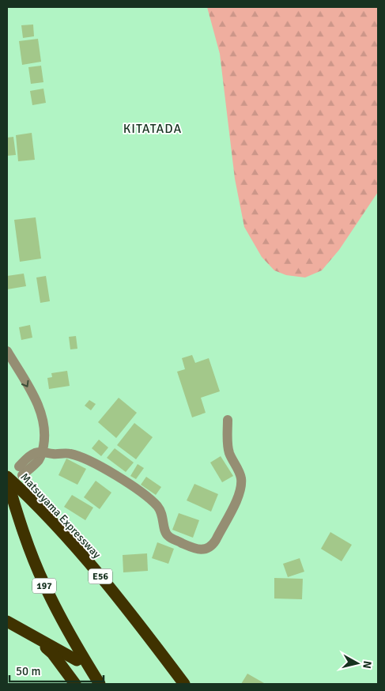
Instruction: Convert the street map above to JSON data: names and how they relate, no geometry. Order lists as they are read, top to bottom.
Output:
{
  "streets": {
    "highway": ["Matsuyama Expressway", "E56", "197"]
  },
  "crossings": [
    ["Matsuyama Expressway", "197"]
  ],
  "districts": ["KITATADA"],
  "scale_bar": "50 m",
  "north": "right"
}
